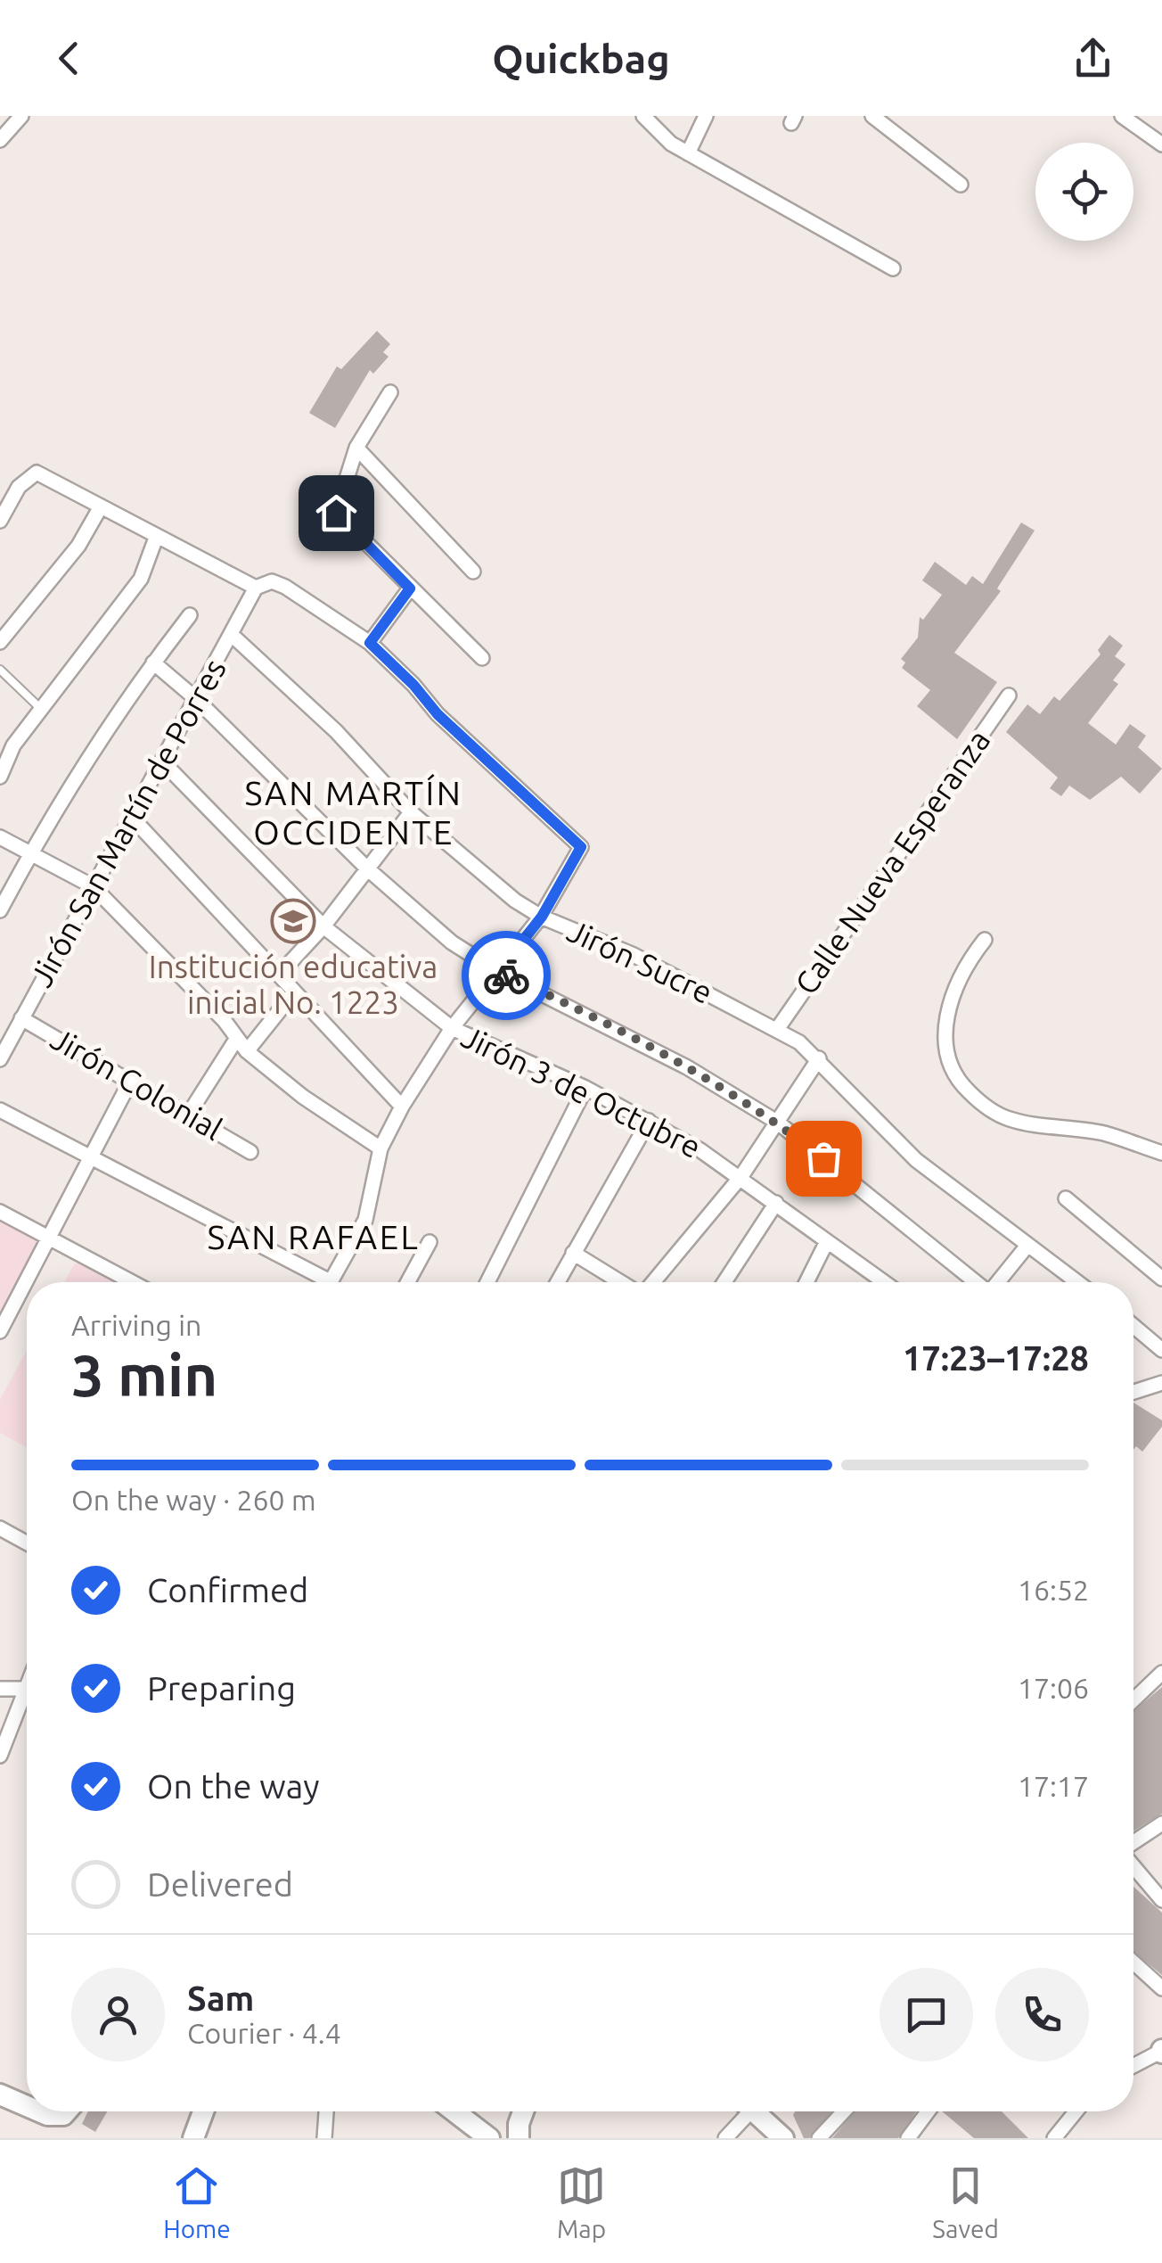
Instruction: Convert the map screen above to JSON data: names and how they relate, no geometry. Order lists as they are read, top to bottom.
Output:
{
  "streets": {
    "street": [
      "Jirón San Martín de Porres",
      "Calle Nueva Esperanza",
      "Jirón Sucre",
      "Jirón Colonial",
      "Jirón 3 de Octubre"
    ]
  },
  "crossings": [
    ["Jirón San Martín de Porres", "Jirón Sucre"],
    ["Jirón San Martín de Porres", "Jirón Colonial"],
    ["Jirón San Martín de Porres", "Jirón 3 de Octubre"],
    ["Calle Nueva Esperanza", "Jirón Sucre"]
  ],
  "districts": ["SAN MARTÍN OCCIDENTE", "SAN RAFAEL"],
  "places": {
    "school or university": ["Institución educativa inicial No. 1223"]
  },
  "page": {
    "header": "Quickbag",
    "heading": ["3 min", "Arriving in", "17:23–17:28"],
    "panel": ["Sam", "Courier · 4.4"],
    "bar": "On the way · 260 m",
    "list": [
      ["Confirmed", "16:52"],
      ["Preparing", "17:06"],
      ["On the way", "17:17"],
      "Delivered"
    ],
    "tabs": ["Home", "Map", "Saved"]
  }
}
